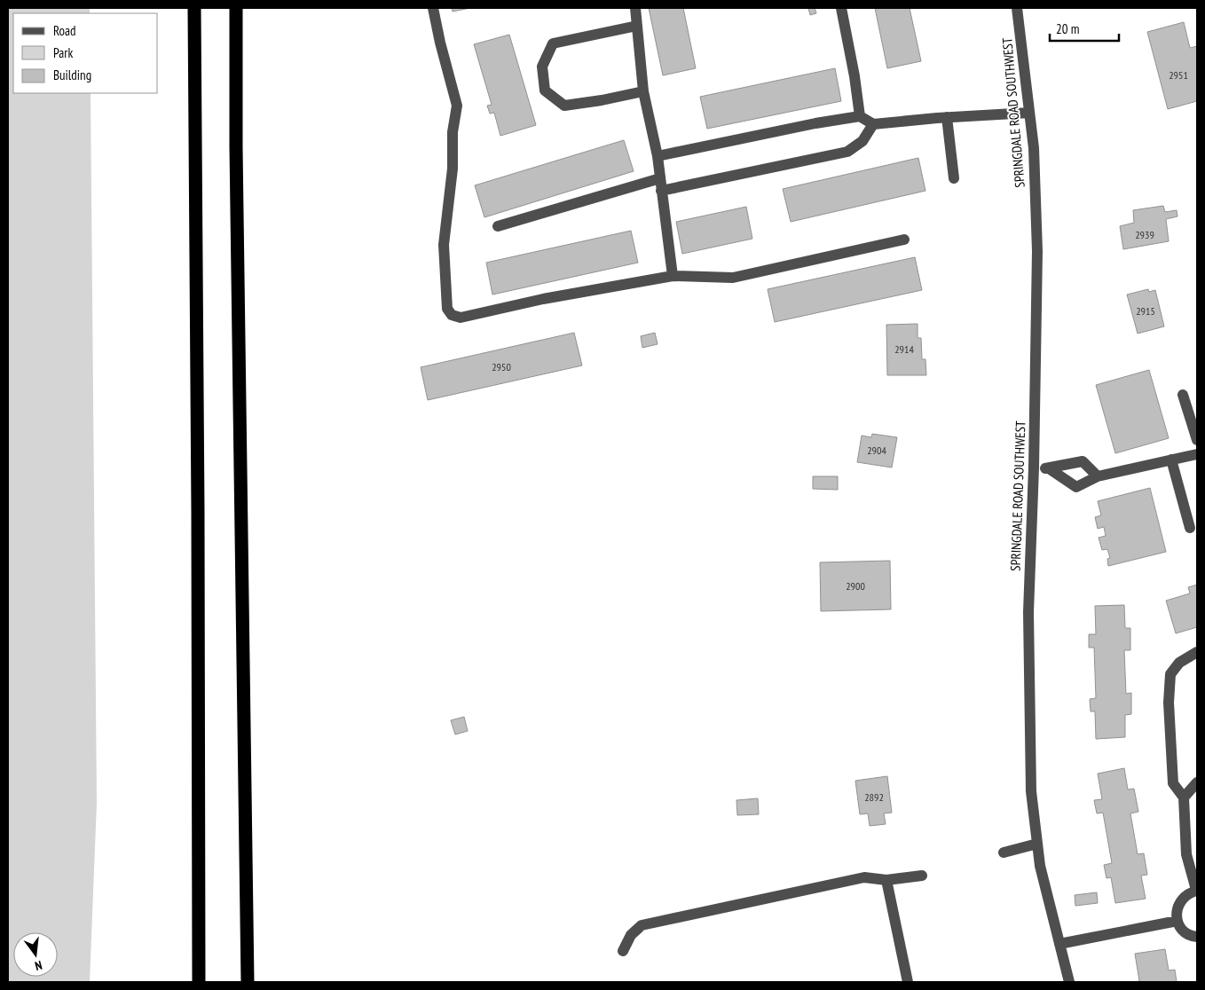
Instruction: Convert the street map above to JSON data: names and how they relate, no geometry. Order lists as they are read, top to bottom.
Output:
{
  "streets": {
    "street": ["SPRINGDALE ROAD SOUTHWEST"]
  },
  "house_numbers": [
    "2951",
    "2939",
    "2915",
    "2914",
    "2950",
    "2904",
    "2900",
    "2892"
  ],
  "legend": ["Road", "Park", "Building"],
  "scale_bar": "20 m",
  "north": "bottom"
}
